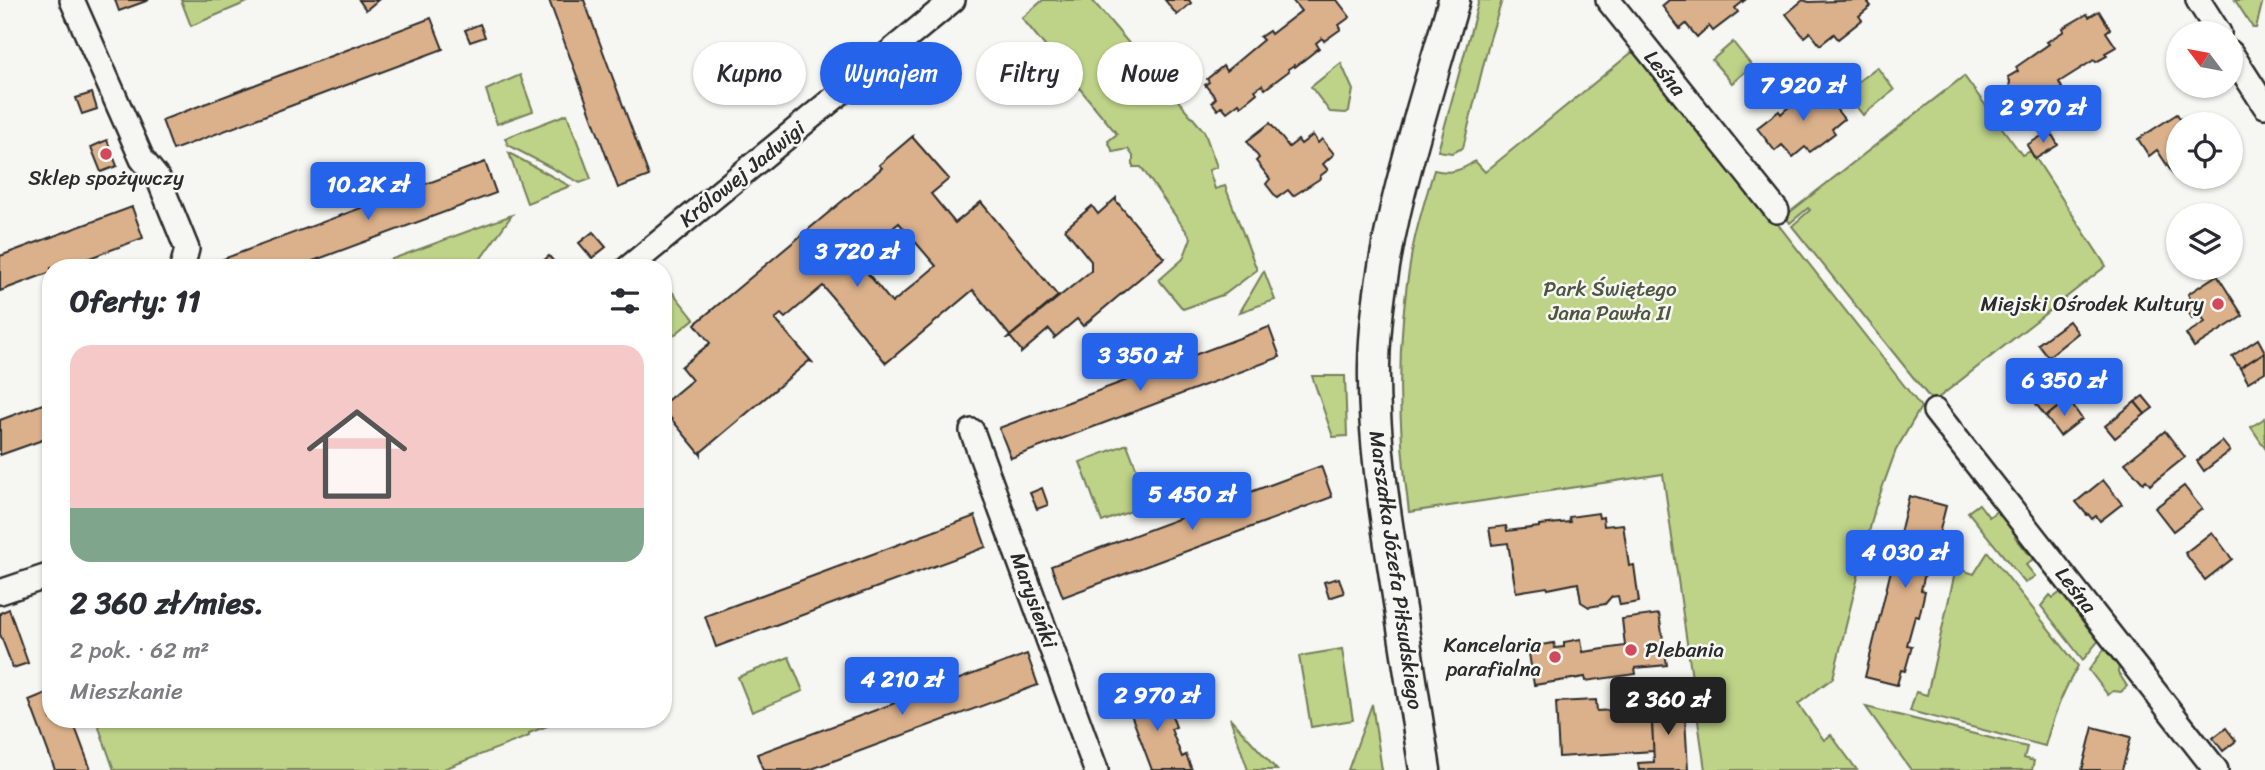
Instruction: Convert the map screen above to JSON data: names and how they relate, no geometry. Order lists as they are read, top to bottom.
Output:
{
  "streets": {
    "street": [
      "Leśna",
      "Królowej Jadwigi",
      "Marszałka Józefa Piłsudskiego",
      "Marysieńki"
    ]
  },
  "parks": ["Park Świętego Jana Pawła II"],
  "places": [
    "Sklep spożywczy",
    "Miejski Ośrodek Kultury",
    "Plebania",
    "Kancelaria parafialna"
  ],
  "north": "top left",
  "page": {
    "chip": [
      "Kupno",
      "Wynajem",
      "Filtry",
      "Nowe"
    ],
    "price": [
      "7 920 zł",
      "2 970 zł",
      "10.2K zł",
      "3 720 zł",
      "3 350 zł",
      "6 350 zł",
      "5 450 zł",
      "4 030 zł",
      "4 210 zł",
      "2 970 zł",
      "2 360 zł"
    ],
    "heading": "Oferty: 11",
    "list": [
      {
        "name": "2 360 zł/mies.",
        "note": "2 pok. · 62 m² · Mieszkanie"
      }
    ]
  }
}
